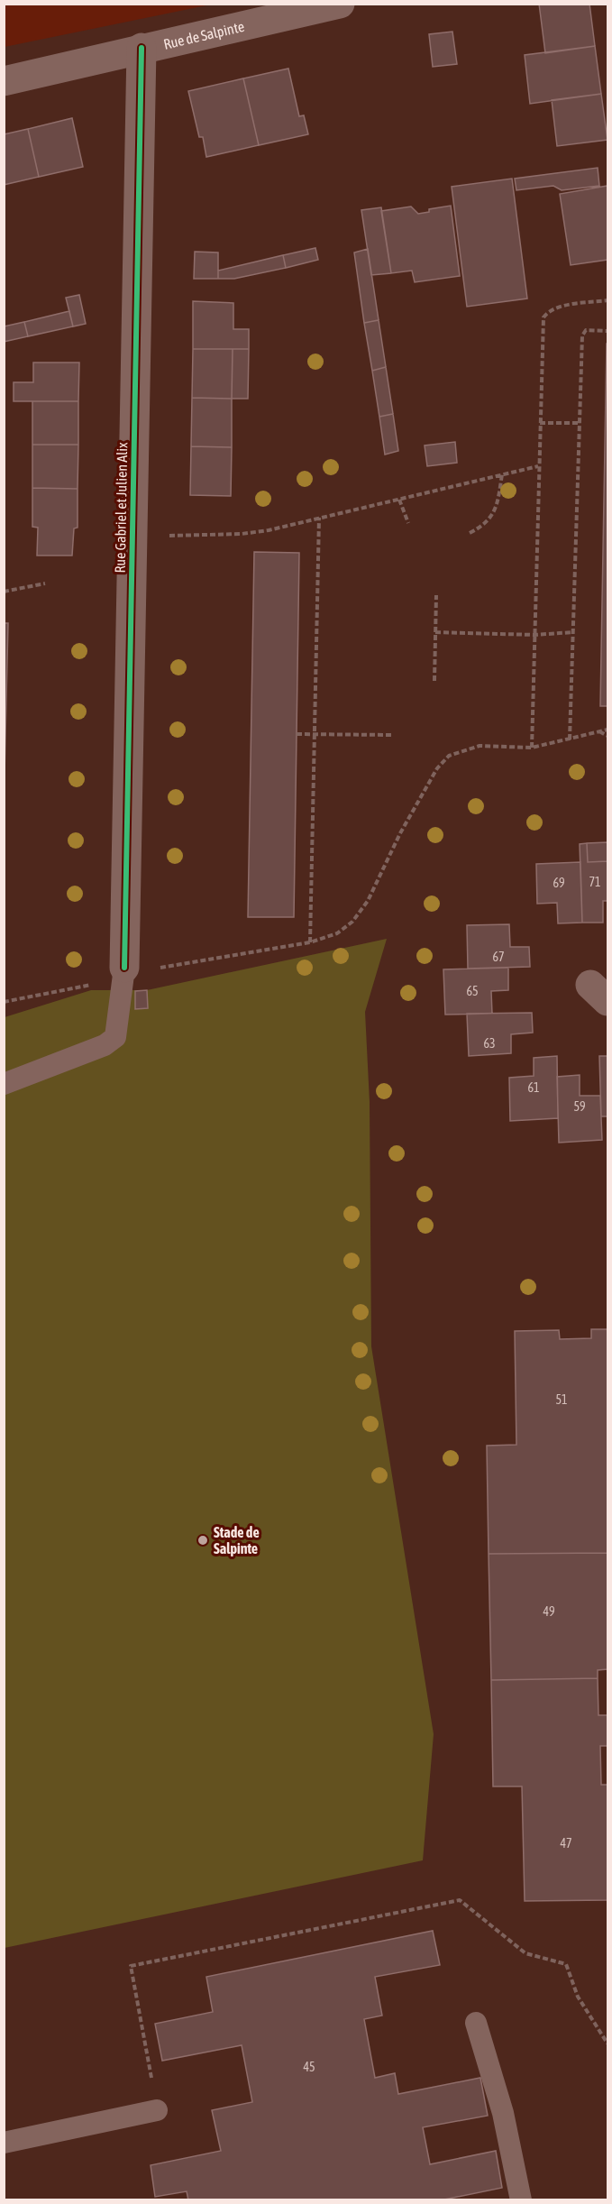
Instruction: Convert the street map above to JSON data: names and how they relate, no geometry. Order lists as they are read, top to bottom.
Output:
{
  "streets": {
    "street": ["Rue de Salpinte", "Rue Gabriel et Julien Alix"]
  },
  "crossings": [
    ["Rue de Salpinte", "Rue Gabriel et Julien Alix"]
  ],
  "places": ["Stade de Salpinte"],
  "house_numbers": [
    "71",
    "69",
    "67",
    "65",
    "63",
    "61",
    "59",
    "51",
    "49",
    "47",
    "45"
  ]
}
